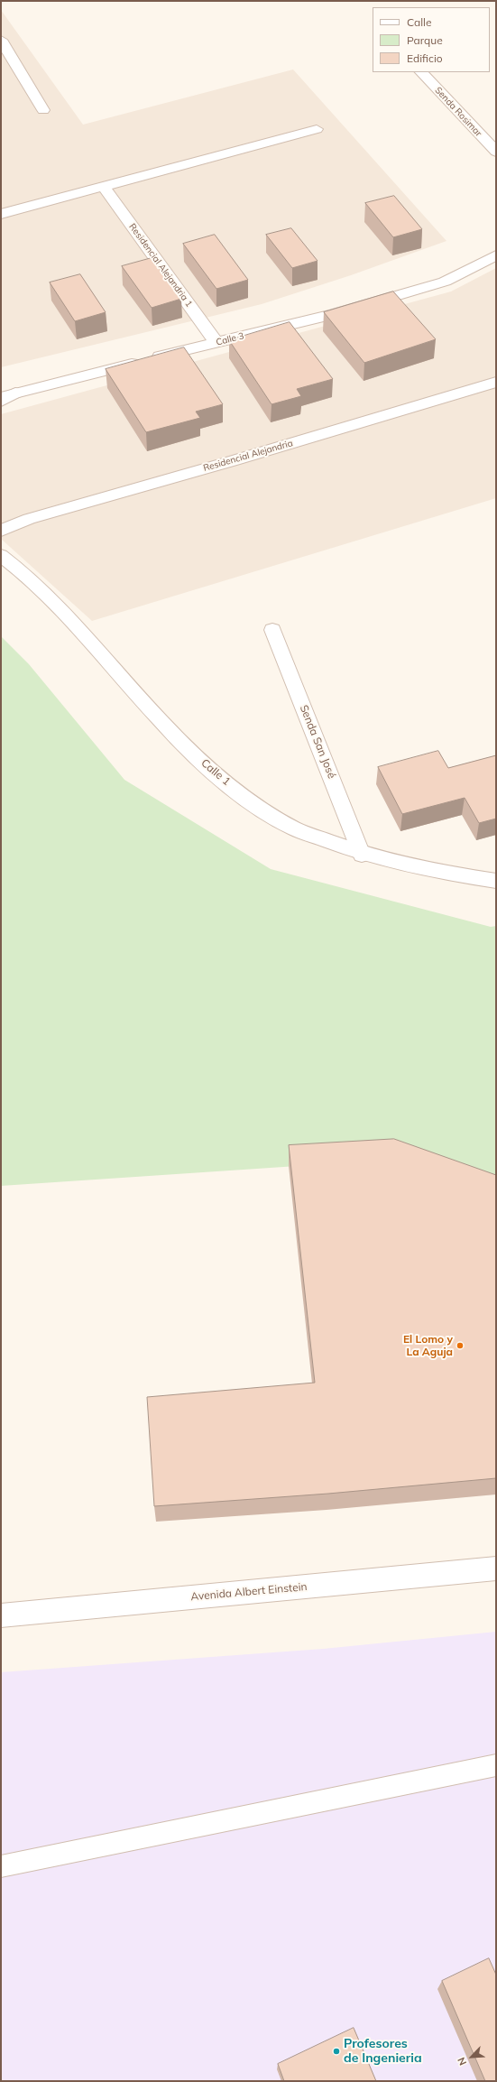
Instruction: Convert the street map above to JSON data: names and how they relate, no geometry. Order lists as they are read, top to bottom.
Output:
{
  "streets": {
    "street": [
      "Senda Rosimar",
      "Residencial Alejandria 1",
      "Calle 3",
      "Residencial Alejandria",
      "Senda San José",
      "Calle 1",
      "Avenida Albert Einstein"
    ]
  },
  "crossings": [
    ["Residencial Alejandria 1", "Calle 3"],
    ["Senda San José", "Calle 1"]
  ],
  "places": ["El Lomo y La Aguja", "Profesores de Ingenieria"],
  "legend": ["Calle", "Parque", "Edificio"],
  "north": "bottom left"
}
